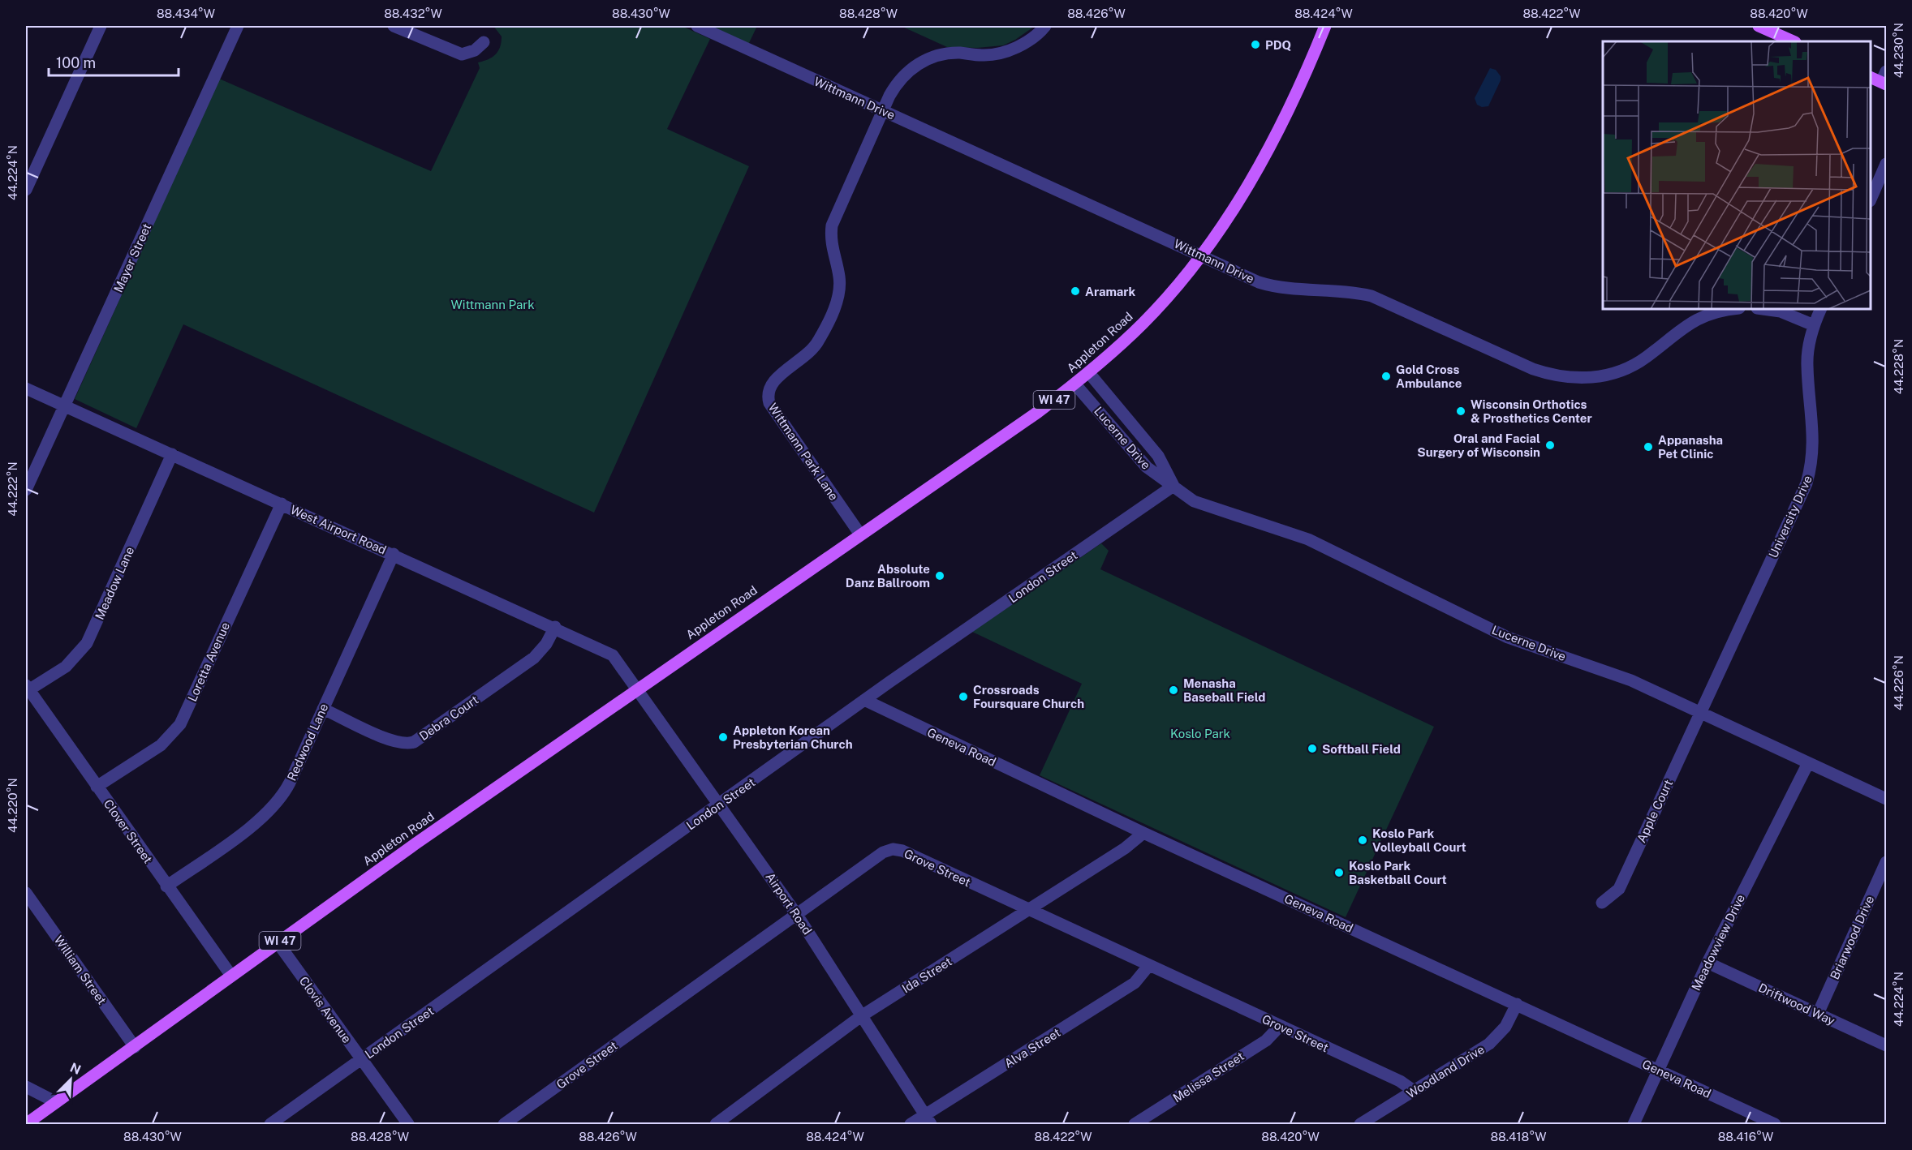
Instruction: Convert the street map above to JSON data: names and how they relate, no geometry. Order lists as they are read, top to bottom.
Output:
{
  "streets": {
    "main road": ["Appleton Road", "WI 47"],
    "street": [
      "Wittmann Drive",
      "Mayer Street",
      "Lucerne Drive",
      "Wittmann Park Lane",
      "University Drive",
      "West Airport Road",
      "London Street",
      "Meadow Lane",
      "Loretta Avenue",
      "Debra Court",
      "Redwood Lane",
      "Geneva Road",
      "Apple Court",
      "Clover Street",
      "Grove Street",
      "Airport Road",
      "Briarwood Drive",
      "Meadowview Drive",
      "William Street",
      "Ida Street",
      "Driftwood Way",
      "Clovis Avenue",
      "Alva Street",
      "Woodland Drive",
      "Melissa Street"
    ]
  },
  "crossings": [
    ["Wittmann Drive", "Appleton Road"],
    ["Wittmann Drive", "Wittmann Park Lane"],
    ["Mayer Street", "West Airport Road"],
    ["Appleton Road", "Lucerne Drive"],
    ["Appleton Road", "Wittmann Park Lane"],
    ["Appleton Road", "West Airport Road"],
    ["Appleton Road", "Clover Street"],
    ["Appleton Road", "Airport Road"],
    ["Appleton Road", "William Street"],
    ["Appleton Road", "Clovis Avenue"],
    ["Lucerne Drive", "University Drive"],
    ["Lucerne Drive", "London Street"],
    ["Lucerne Drive", "Apple Court"],
    ["Lucerne Drive", "Meadowview Drive"],
    ["University Drive", "Apple Court"],
    ["West Airport Road", "Meadow Lane"],
    ["West Airport Road", "Loretta Avenue"],
    ["West Airport Road", "Debra Court"],
    ["West Airport Road", "Redwood Lane"],
    ["West Airport Road", "Airport Road"],
    ["London Street", "Geneva Road"],
    ["London Street", "Airport Road"],
    ["London Street", "Clovis Avenue"],
    ["Meadow Lane", "Clover Street"],
    ["Loretta Avenue", "Clover Street"],
    ["Debra Court", "Redwood Lane"],
    ["Redwood Lane", "Clover Street"],
    ["Geneva Road", "Meadowview Drive"],
    ["Geneva Road", "Ida Street"],
    ["Geneva Road", "Woodland Drive"],
    ["Grove Street", "Airport Road"],
    ["Grove Street", "Ida Street"],
    ["Grove Street", "Alva Street"],
    ["Grove Street", "Woodland Drive"],
    ["Grove Street", "Melissa Street"],
    ["Airport Road", "Ida Street"],
    ["Airport Road", "Alva Street"],
    ["Briarwood Drive", "Driftwood Way"],
    ["Meadowview Drive", "Driftwood Way"]
  ],
  "parks": ["Wittmann Park", "Koslo Park"],
  "places": [
    "PDQ",
    "Aramark",
    "Gold Cross Ambulance",
    "Wisconsin Orthotics & Prosthetics Center",
    "Oral and Facial Surgery of Wisconsin",
    "Appanasha Pet Clinic",
    "Absolute Danz Ballroom",
    "Menasha Baseball Field",
    "Crossroads Foursquare Church",
    "Appleton Korean Presbyterian Church",
    "Softball Field",
    "Koslo Park Volleyball Court",
    "Koslo Park Basketball Court"
  ],
  "scale_bar": "100 m",
  "north": "top right",
  "coordinates": [
    "88.434°W",
    "88.432°W",
    "88.430°W",
    "88.428°W",
    "88.426°W",
    "88.424°W",
    "88.422°W",
    "88.420°W",
    "44.230°N",
    "44.224°N",
    "44.228°N",
    "44.222°N",
    "44.226°N",
    "44.220°N",
    "88.418°W",
    "88.416°W"
  ]
}
